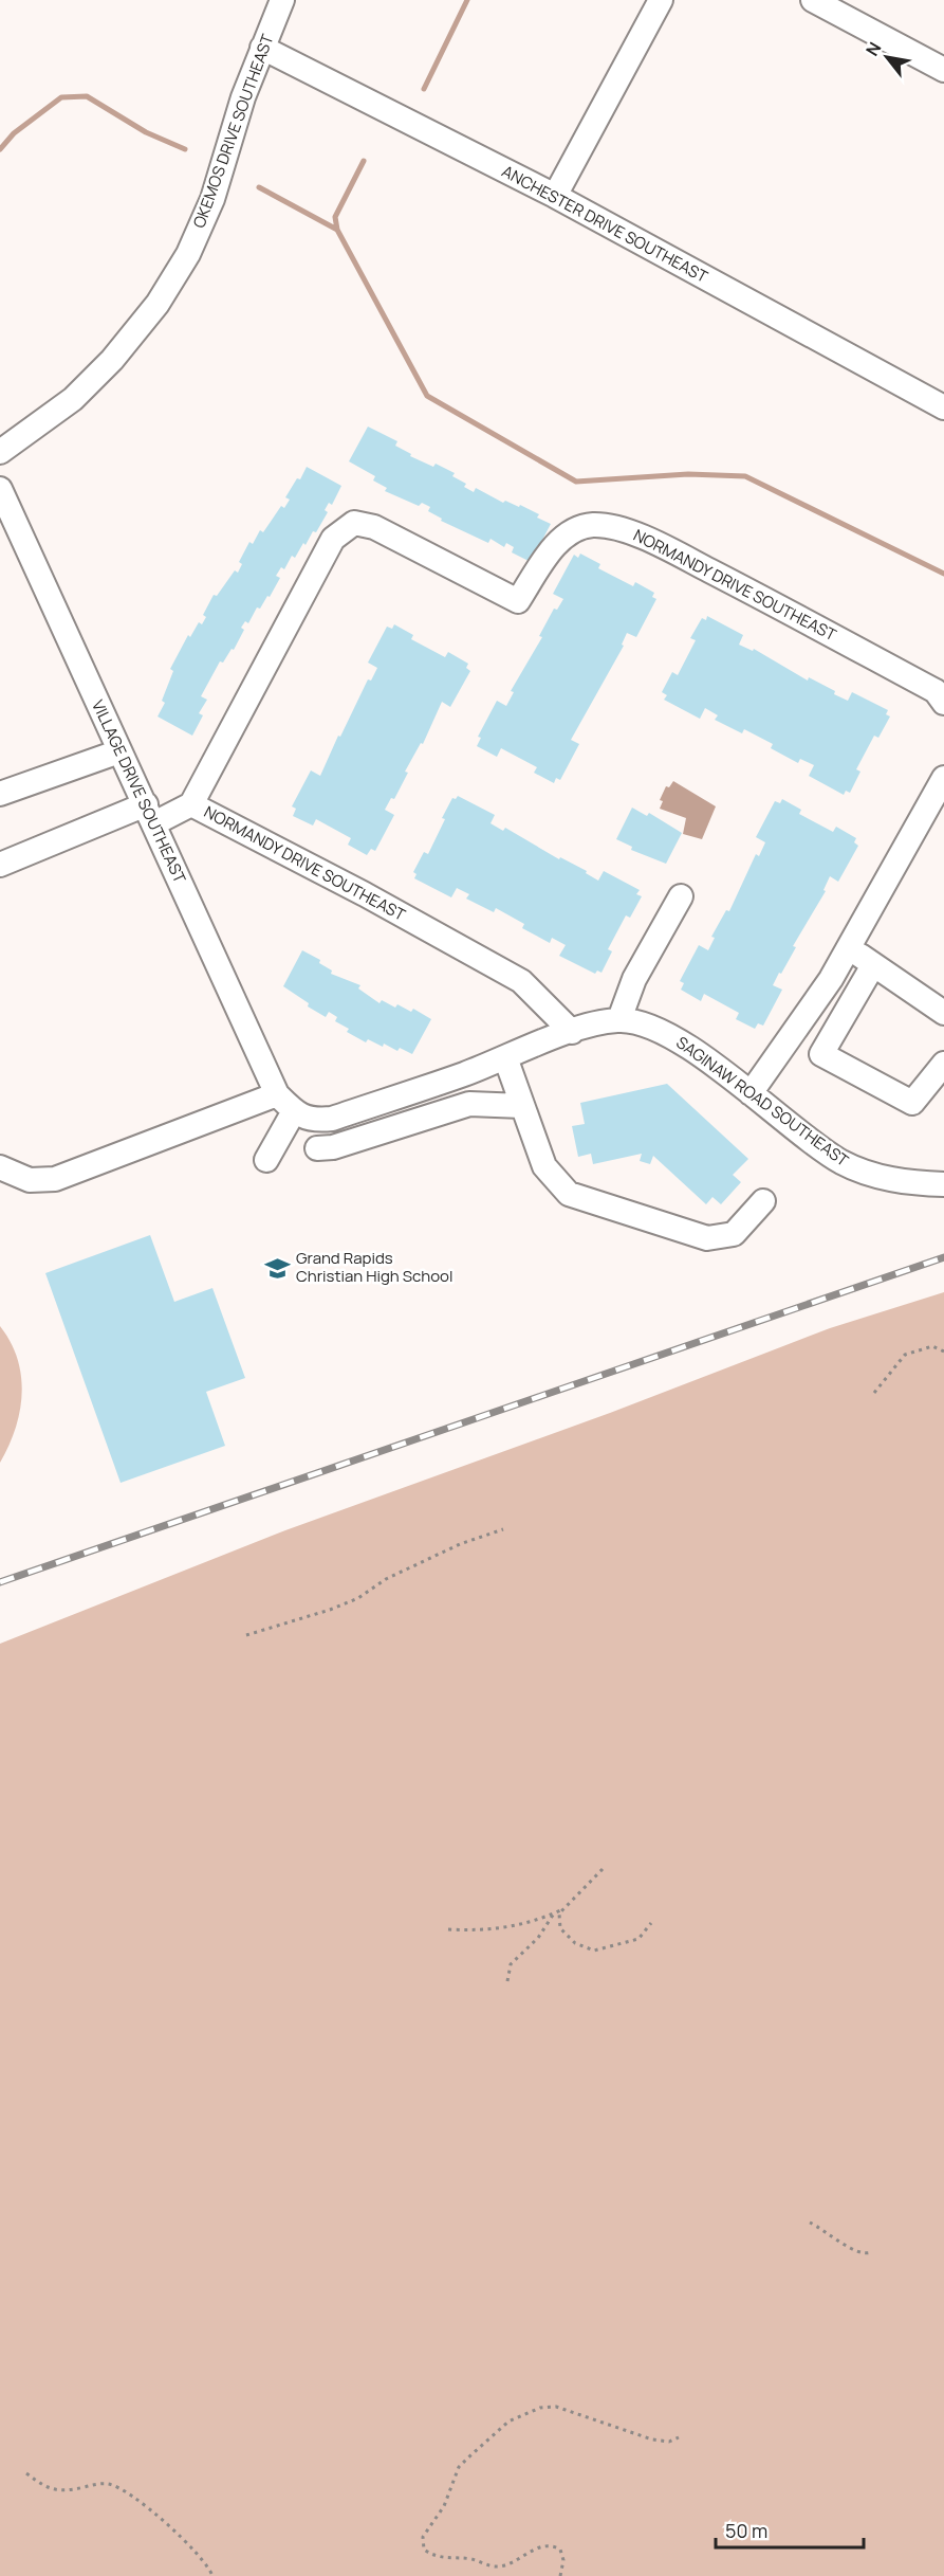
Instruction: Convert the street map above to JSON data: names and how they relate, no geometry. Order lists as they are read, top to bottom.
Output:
{
  "streets": {
    "street": [
      "OKEMOS DRIVE SOUTHEAST",
      "ANCHESTER DRIVE SOUTHEAST",
      "NORMANDY DRIVE SOUTHEAST",
      "VILLAGE DRIVE SOUTHEAST",
      "SAGINAW ROAD SOUTHEAST"
    ]
  },
  "crossings": [
    ["OKEMOS DRIVE SOUTHEAST", "ANCHESTER DRIVE SOUTHEAST"],
    ["NORMANDY DRIVE SOUTHEAST", "VILLAGE DRIVE SOUTHEAST"],
    ["NORMANDY DRIVE SOUTHEAST", "SAGINAW ROAD SOUTHEAST"],
    ["VILLAGE DRIVE SOUTHEAST", "SAGINAW ROAD SOUTHEAST"]
  ],
  "places": {
    "school or university": ["Grand Rapids Christian High School"]
  },
  "scale_bar": "50 m",
  "north": "top left"
}
